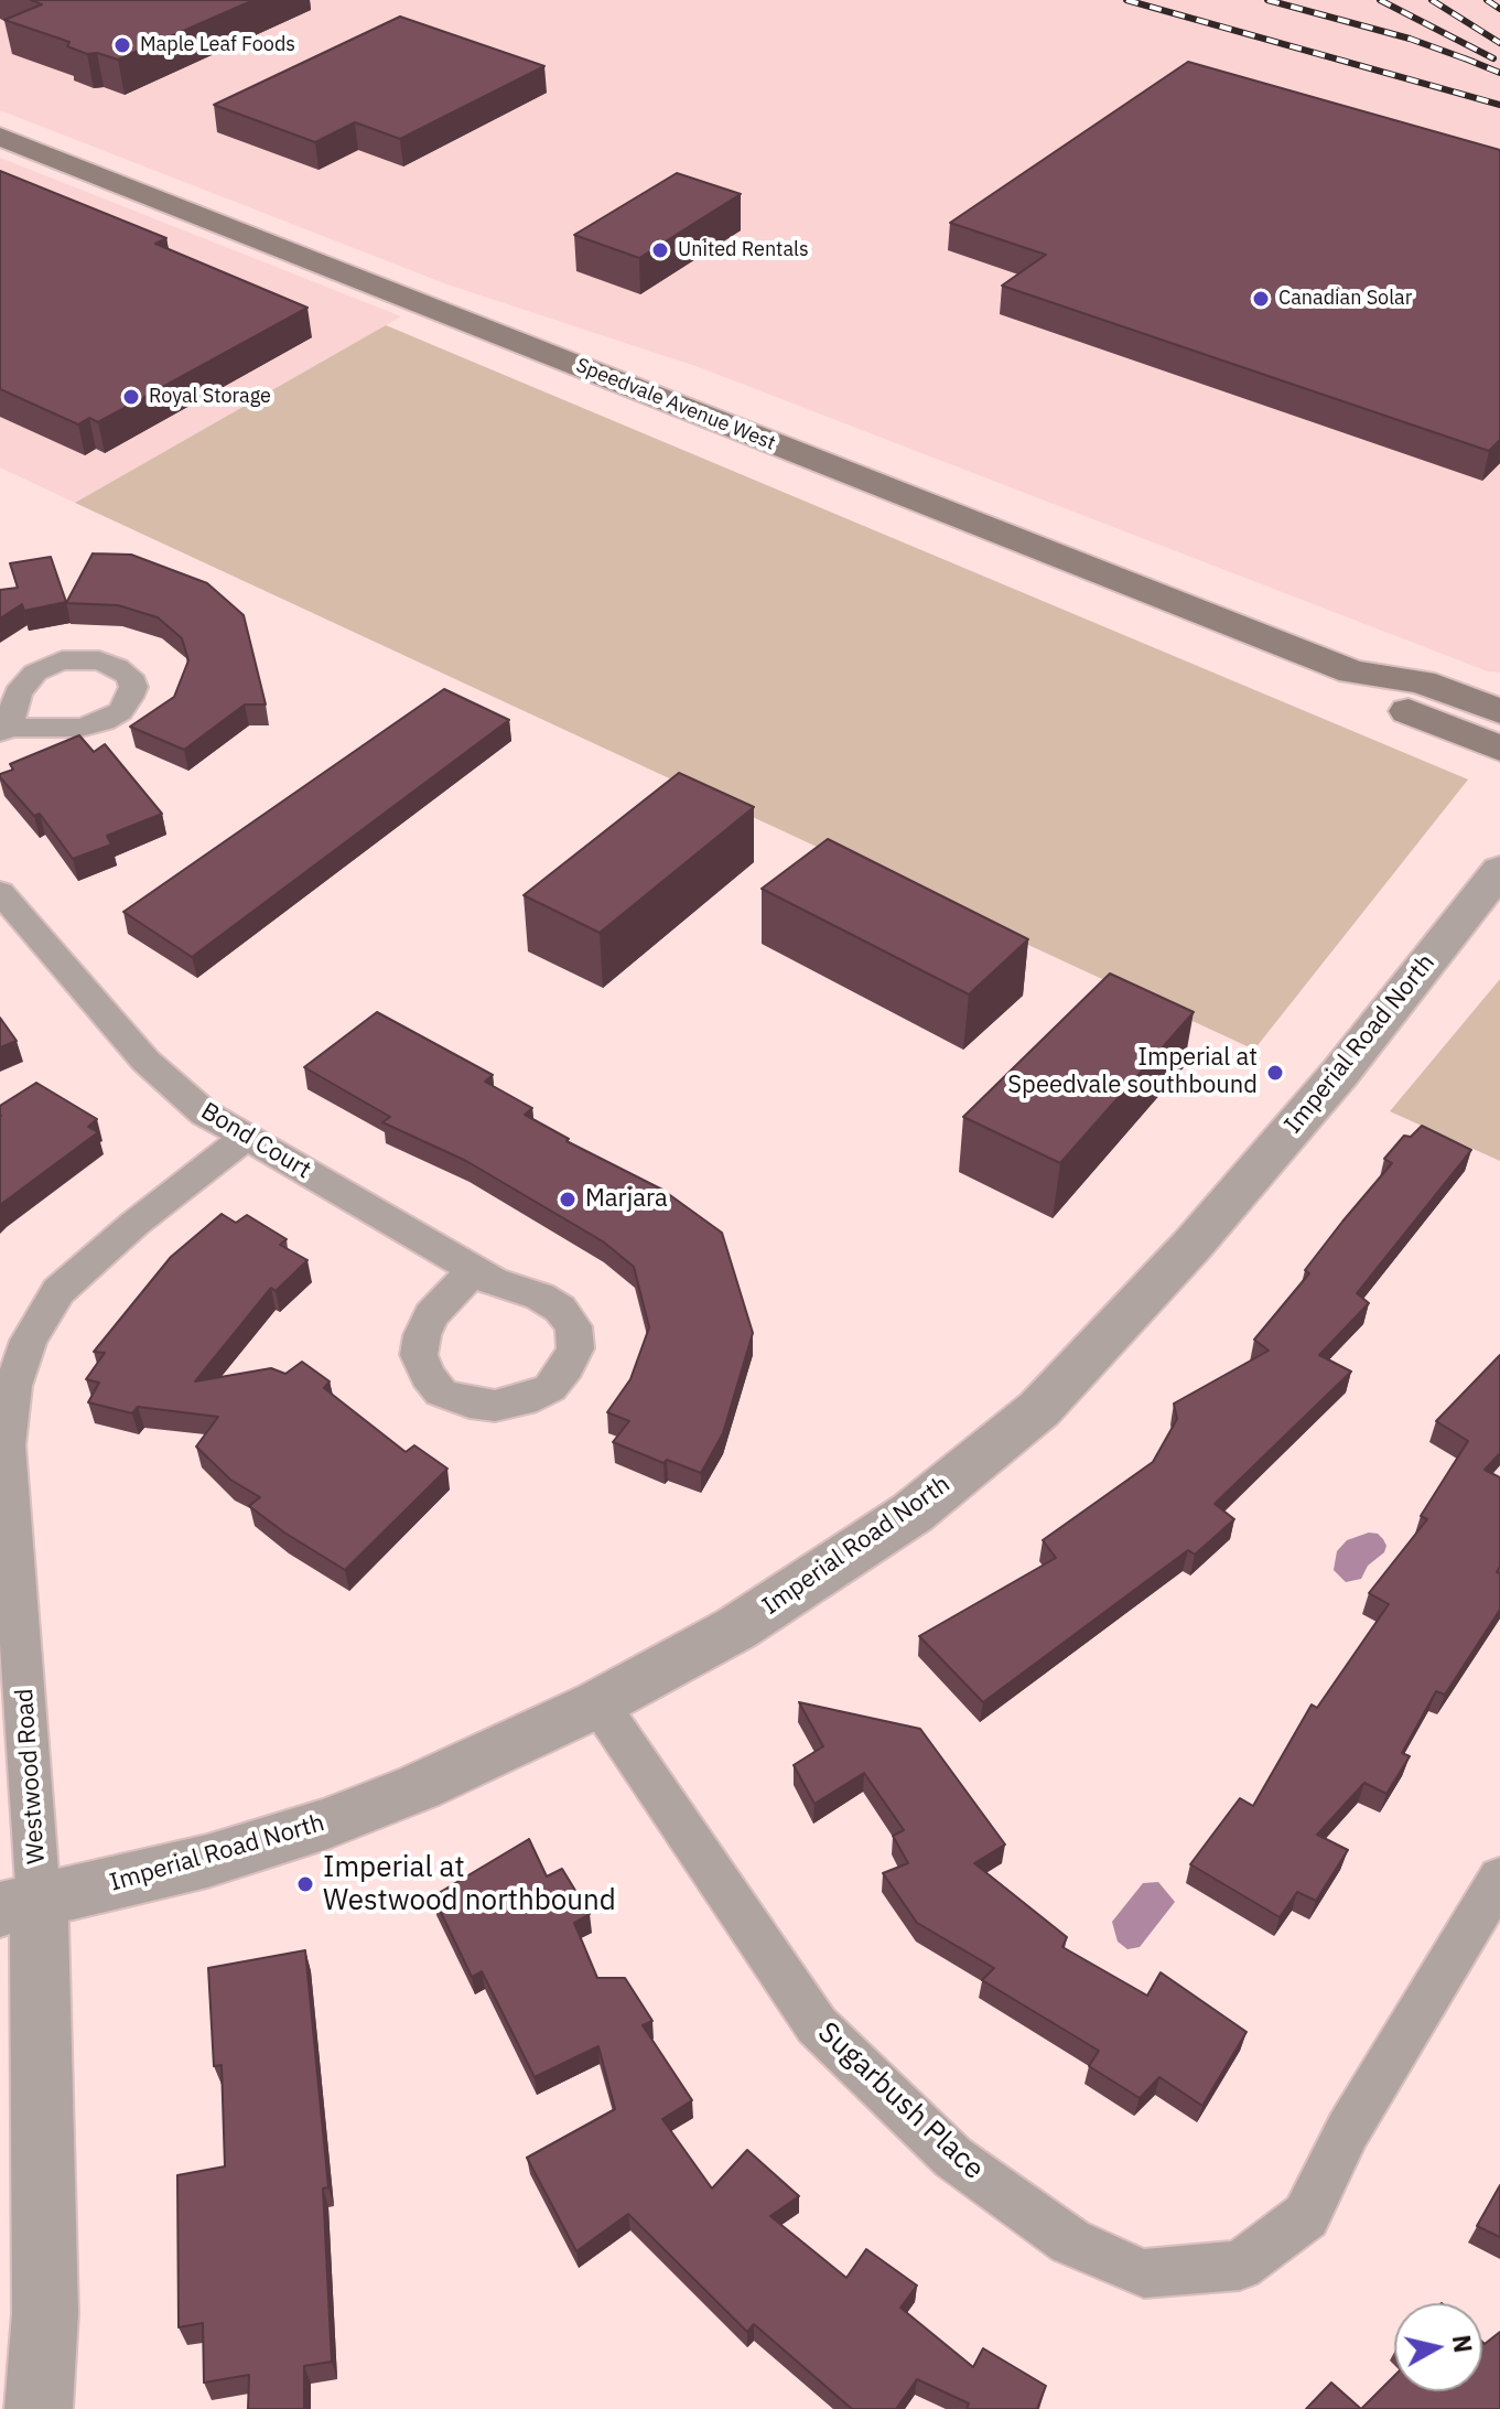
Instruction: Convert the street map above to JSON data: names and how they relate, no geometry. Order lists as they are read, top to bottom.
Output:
{
  "streets": {
    "main road": ["Speedvale Avenue West"],
    "street": [
      "Imperial Road North",
      "Bond Court",
      "Westwood Road",
      "Sugarbush Place"
    ]
  },
  "crossings": [
    ["Imperial Road North", "Westwood Road"],
    ["Imperial Road North", "Sugarbush Place"],
    ["Bond Court", "Westwood Road"]
  ],
  "places": [
    "Maple Leaf Foods",
    "United Rentals",
    "Canadian Solar",
    "Royal Storage",
    "Imperial at Speedvale southbound",
    "Marjara",
    "Imperial at Westwood northbound"
  ],
  "north": "right"
}
